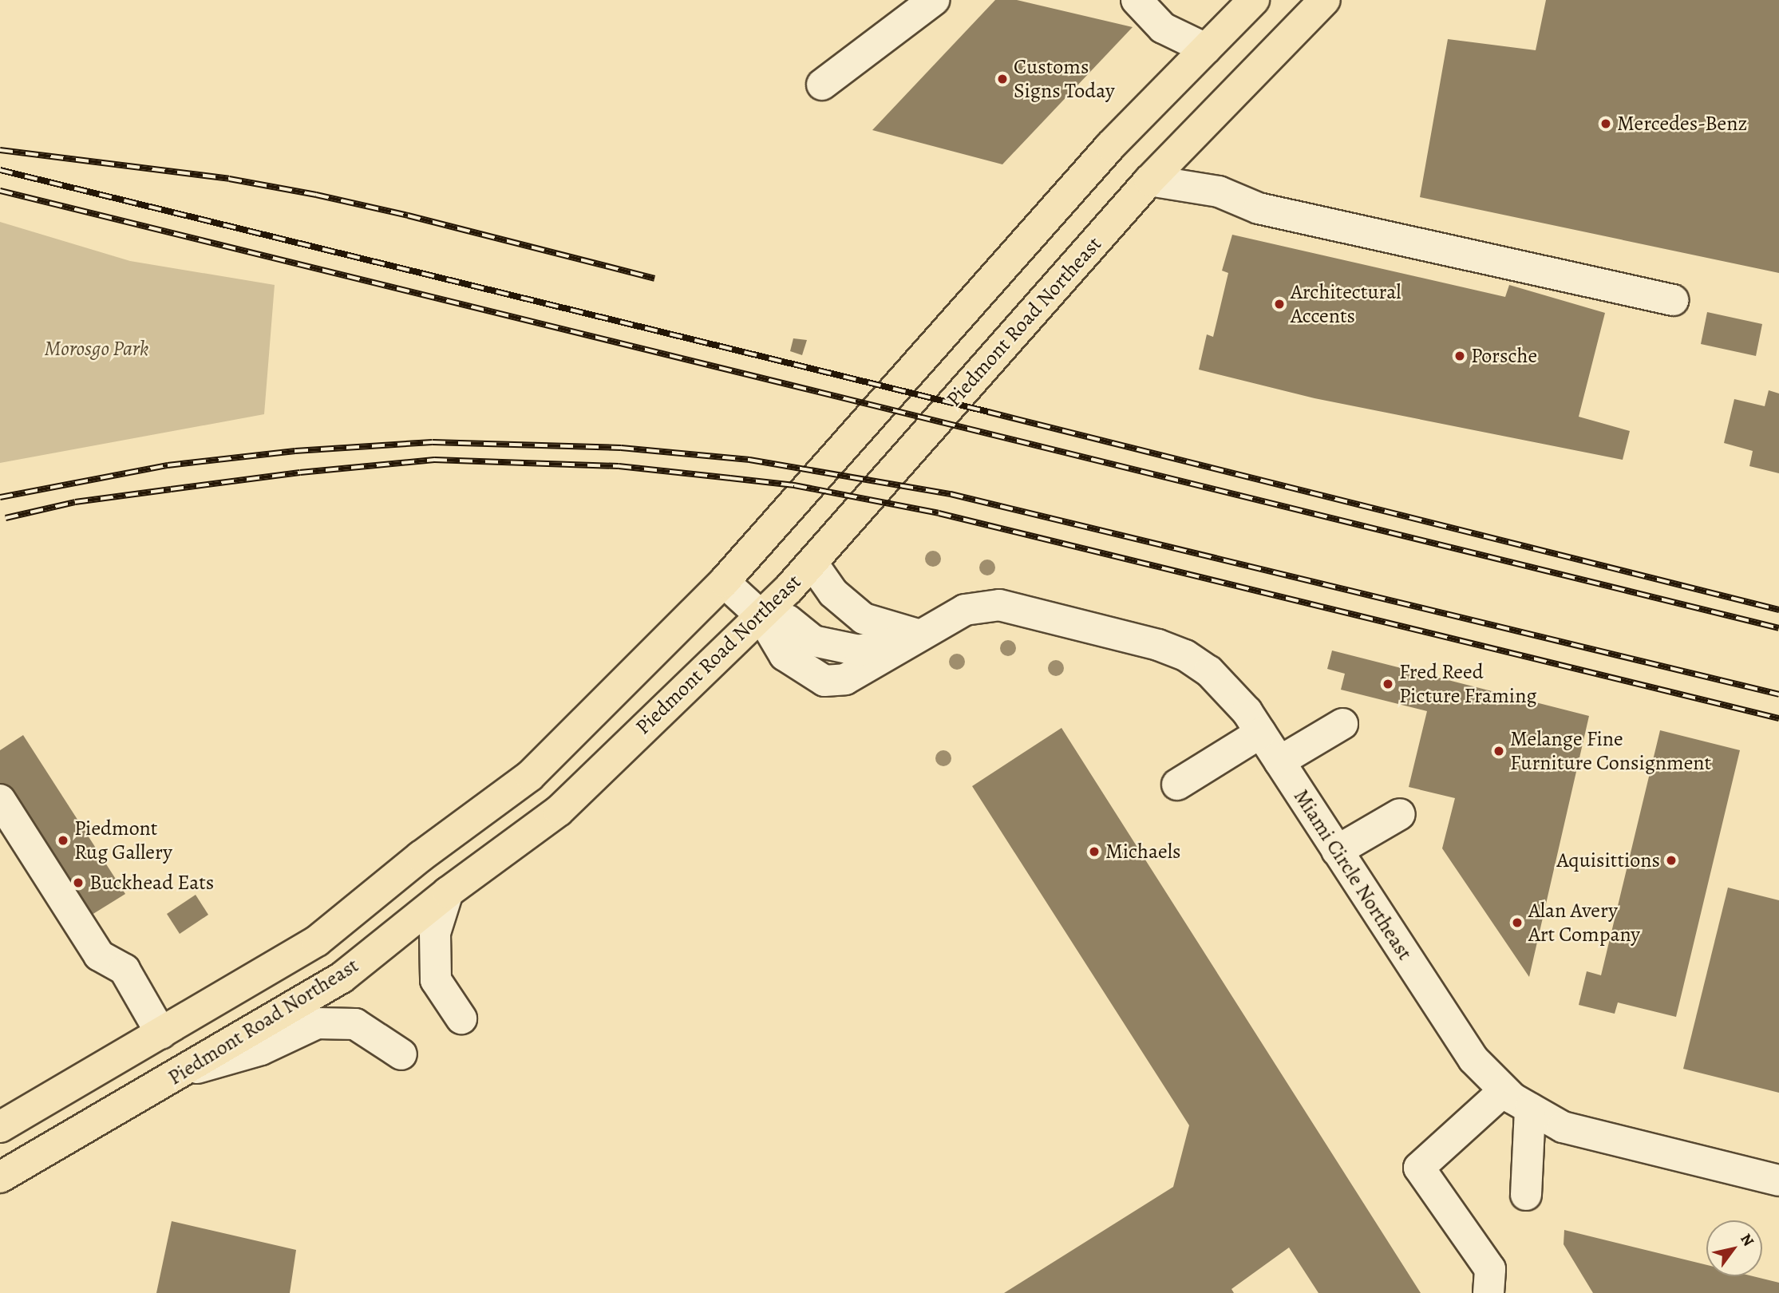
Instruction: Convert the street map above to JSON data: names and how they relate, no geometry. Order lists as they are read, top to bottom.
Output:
{
  "streets": {
    "main road": ["Piedmont Road Northeast"],
    "street": ["Miami Circle Northeast"]
  },
  "crossings": [
    ["Piedmont Road Northeast", "Miami Circle Northeast"]
  ],
  "parks": ["Morosgo Park"],
  "places": [
    "Customs Signs Today",
    "Mercedes-Benz",
    "Architectural Accents",
    "Porsche",
    "Fred Reed Picture Framing",
    "Melange Fine Furniture Consignment",
    "Piedmont Rug Gallery",
    "Michaels",
    "Aquisittions",
    "Buckhead Eats",
    "Alan Avery Art Company"
  ],
  "north": "top right"
}
